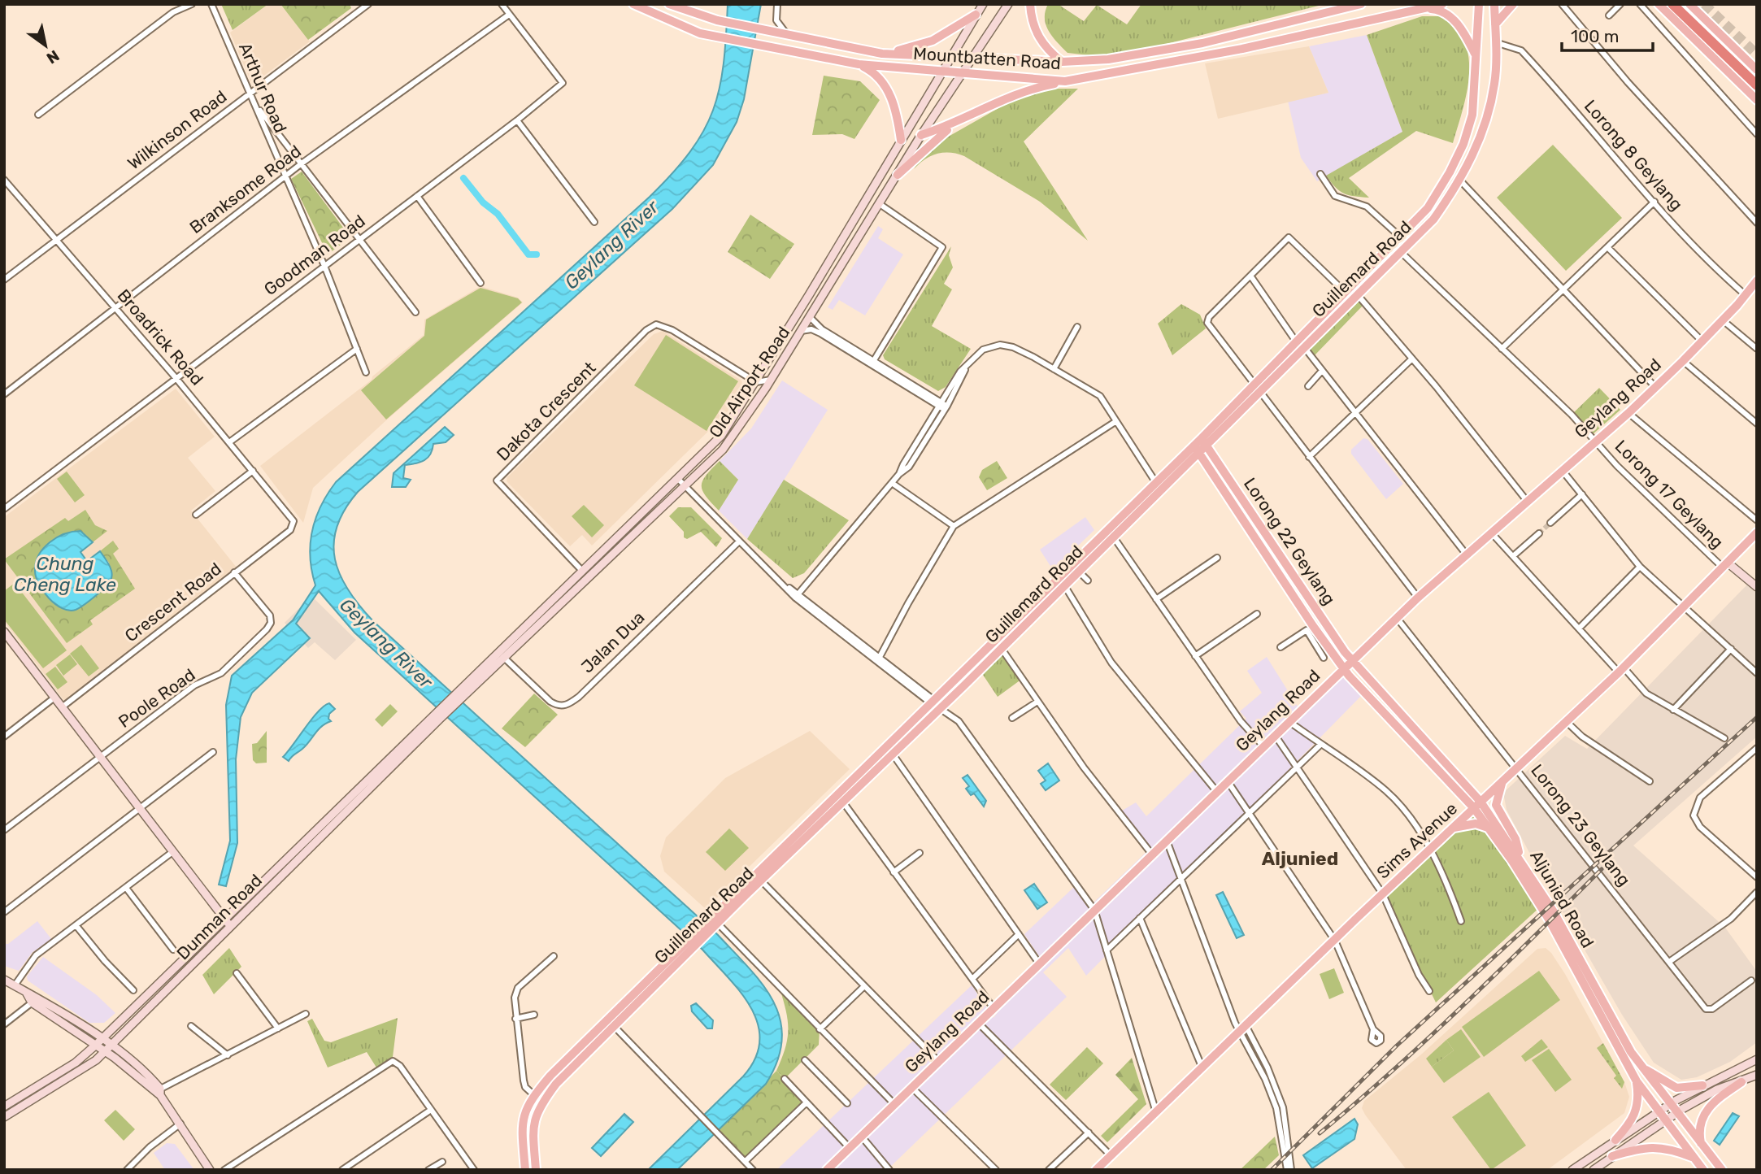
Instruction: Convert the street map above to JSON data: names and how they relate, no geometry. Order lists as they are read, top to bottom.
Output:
{
  "streets": {
    "main road": [
      "Mountbatten Road",
      "Guillemard Road",
      "Old Airport Road",
      "Geylang Road",
      "Lorong 17 Geylang",
      "Lorong 22 Geylang",
      "Sims Avenue",
      "Aljunied Road",
      "Dunman Road"
    ],
    "street": [
      "Arthur Road",
      "Wilkinson Road",
      "Lorong 8 Geylang",
      "Branksome Road",
      "Goodman Road",
      "Broadrick Road",
      "Dakota Crescent",
      "Crescent Road",
      "Jalan Dua",
      "Poole Road",
      "Lorong 23 Geylang"
    ]
  },
  "crossings": [
    ["Mountbatten Road", "Old Airport Road"],
    ["Arthur Road", "Wilkinson Road"],
    ["Arthur Road", "Branksome Road"],
    ["Arthur Road", "Goodman Road"],
    ["Wilkinson Road", "Broadrick Road"],
    ["Lorong 8 Geylang", "Guillemard Road"],
    ["Lorong 8 Geylang", "Geylang Road"],
    ["Branksome Road", "Goodman Road"],
    ["Branksome Road", "Broadrick Road"],
    ["Goodman Road", "Broadrick Road"],
    ["Guillemard Road", "Lorong 17 Geylang"],
    ["Guillemard Road", "Lorong 22 Geylang"],
    ["Broadrick Road", "Crescent Road"],
    ["Old Airport Road", "Dakota Crescent"],
    ["Old Airport Road", "Jalan Dua"],
    ["Old Airport Road", "Dunman Road"],
    ["Geylang Road", "Lorong 17 Geylang"],
    ["Geylang Road", "Lorong 22 Geylang"],
    ["Geylang Road", "Lorong 23 Geylang"],
    ["Geylang Road", "Aljunied Road"],
    ["Lorong 17 Geylang", "Sims Avenue"],
    ["Lorong 22 Geylang", "Aljunied Road"],
    ["Crescent Road", "Poole Road"],
    ["Lorong 23 Geylang", "Sims Avenue"],
    ["Sims Avenue", "Aljunied Road"]
  ],
  "districts": ["Aljunied"],
  "water": ["Geylang River", "Chung Cheng Lake"],
  "scale_bar": "100 m",
  "north": "bottom right"
}
